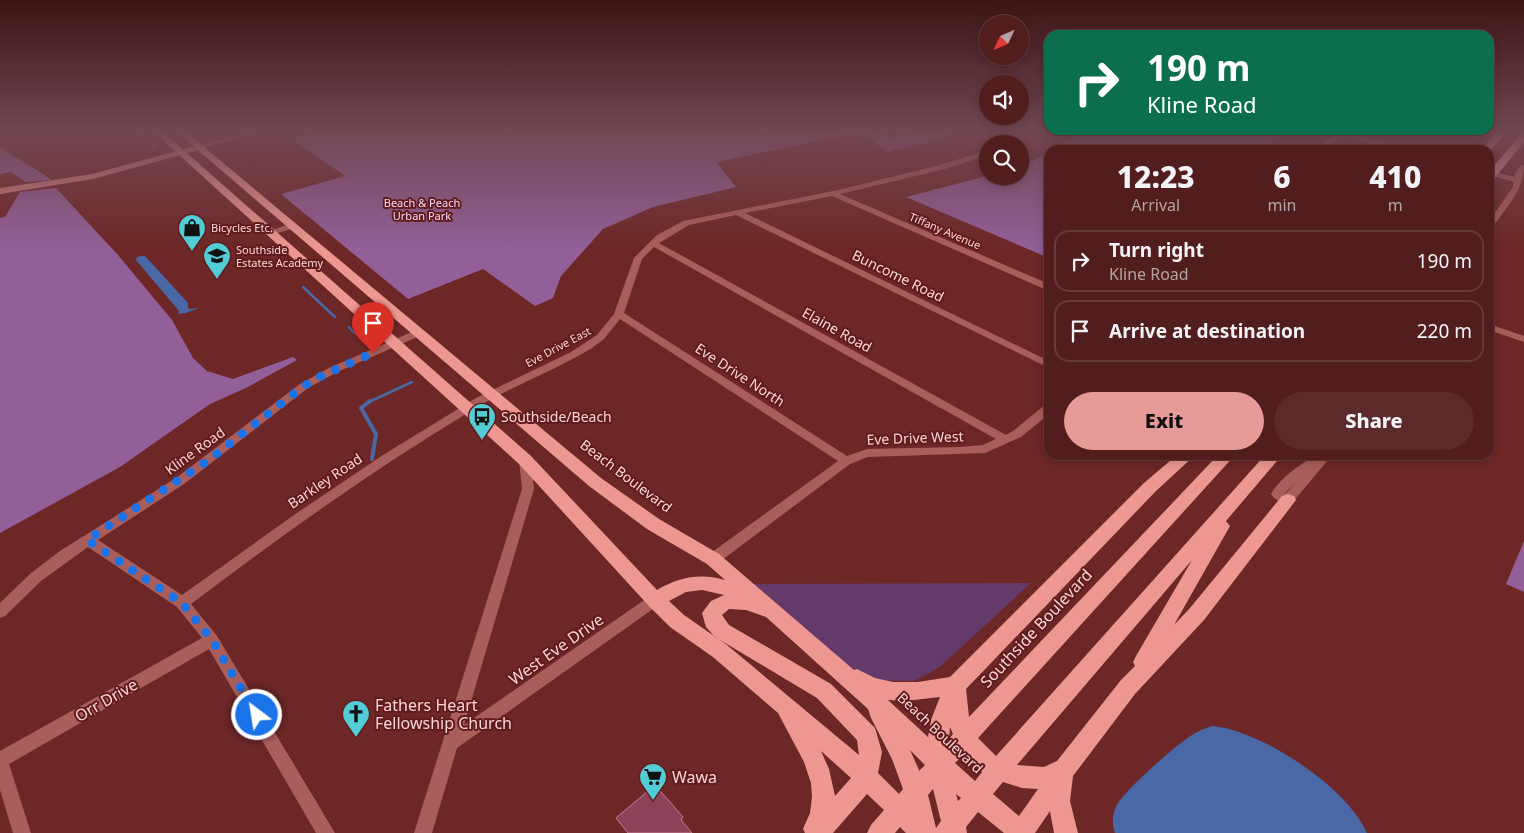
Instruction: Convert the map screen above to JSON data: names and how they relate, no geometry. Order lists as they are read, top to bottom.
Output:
{
  "streets": {
    "highway": ["Beach Boulevard", "Southside Boulevard"],
    "street": [
      "Tiffany Avenue",
      "Buncome Road",
      "Elaine Road",
      "Eve Drive East",
      "Eve Drive North",
      "Eve Drive West",
      "Kline Road",
      "Barkley Road",
      "West Eve Drive",
      "Orr Drive"
    ]
  },
  "crossings": [
    ["Tiffany Avenue", "Eve Drive East"],
    ["Buncome Road", "Eve Drive East"],
    ["Elaine Road", "Eve Drive East"],
    ["Elaine Road", "Eve Drive West"],
    ["Eve Drive East", "Eve Drive North"],
    ["Eve Drive East", "Beach Boulevard"],
    ["Eve Drive East", "Barkley Road"],
    ["Eve Drive North", "Eve Drive West"],
    ["Eve Drive West", "Beach Boulevard"],
    ["Kline Road", "Beach Boulevard"],
    ["Beach Boulevard", "Barkley Road"]
  ],
  "parks": ["Beach & Peach Urban Park"],
  "places": {
    "shop": ["Bicycles Etc."],
    "school or university": ["Southside Estates Academy"],
    "bus stop": ["Southside/Beach"],
    "church": ["Fathers Heart Fellowship Church"],
    "supermarket": ["Wawa"]
  },
  "north": "bottom left",
  "page": {
    "turn": ["190 m", "Kline Road"],
    "eta": [
      "12:23",
      "Arrival",
      "6",
      "min",
      "410",
      "m"
    ],
    "list": [
      {
        "name": "Turn right",
        "note": "Kline Road",
        "value": "190 m"
      },
      {
        "name": "Arrive at destination",
        "value": "220 m"
      }
    ],
    "buttons": ["Exit", "Share"]
  }
}
